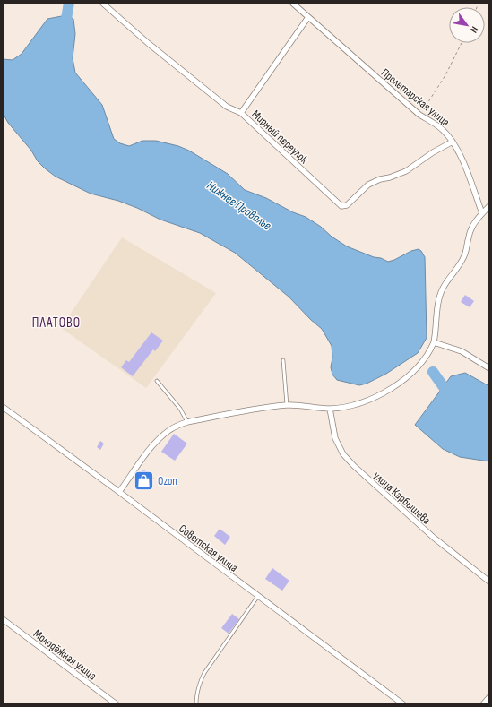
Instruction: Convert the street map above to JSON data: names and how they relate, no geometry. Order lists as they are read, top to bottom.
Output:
{
  "streets": {
    "street": [
      "Пролетарская улица",
      "Мирный переулок",
      "улица Карбышева",
      "Советская улица",
      "Молодёжная улица"
    ]
  },
  "crossings": [
    ["Пролетарская улица", "Мирный переулок"]
  ],
  "districts": ["ПЛАТОВО"],
  "water": ["Нижнее Провалье"],
  "places": {
    "shop": ["Ozon"]
  },
  "north": "bottom right"
}
